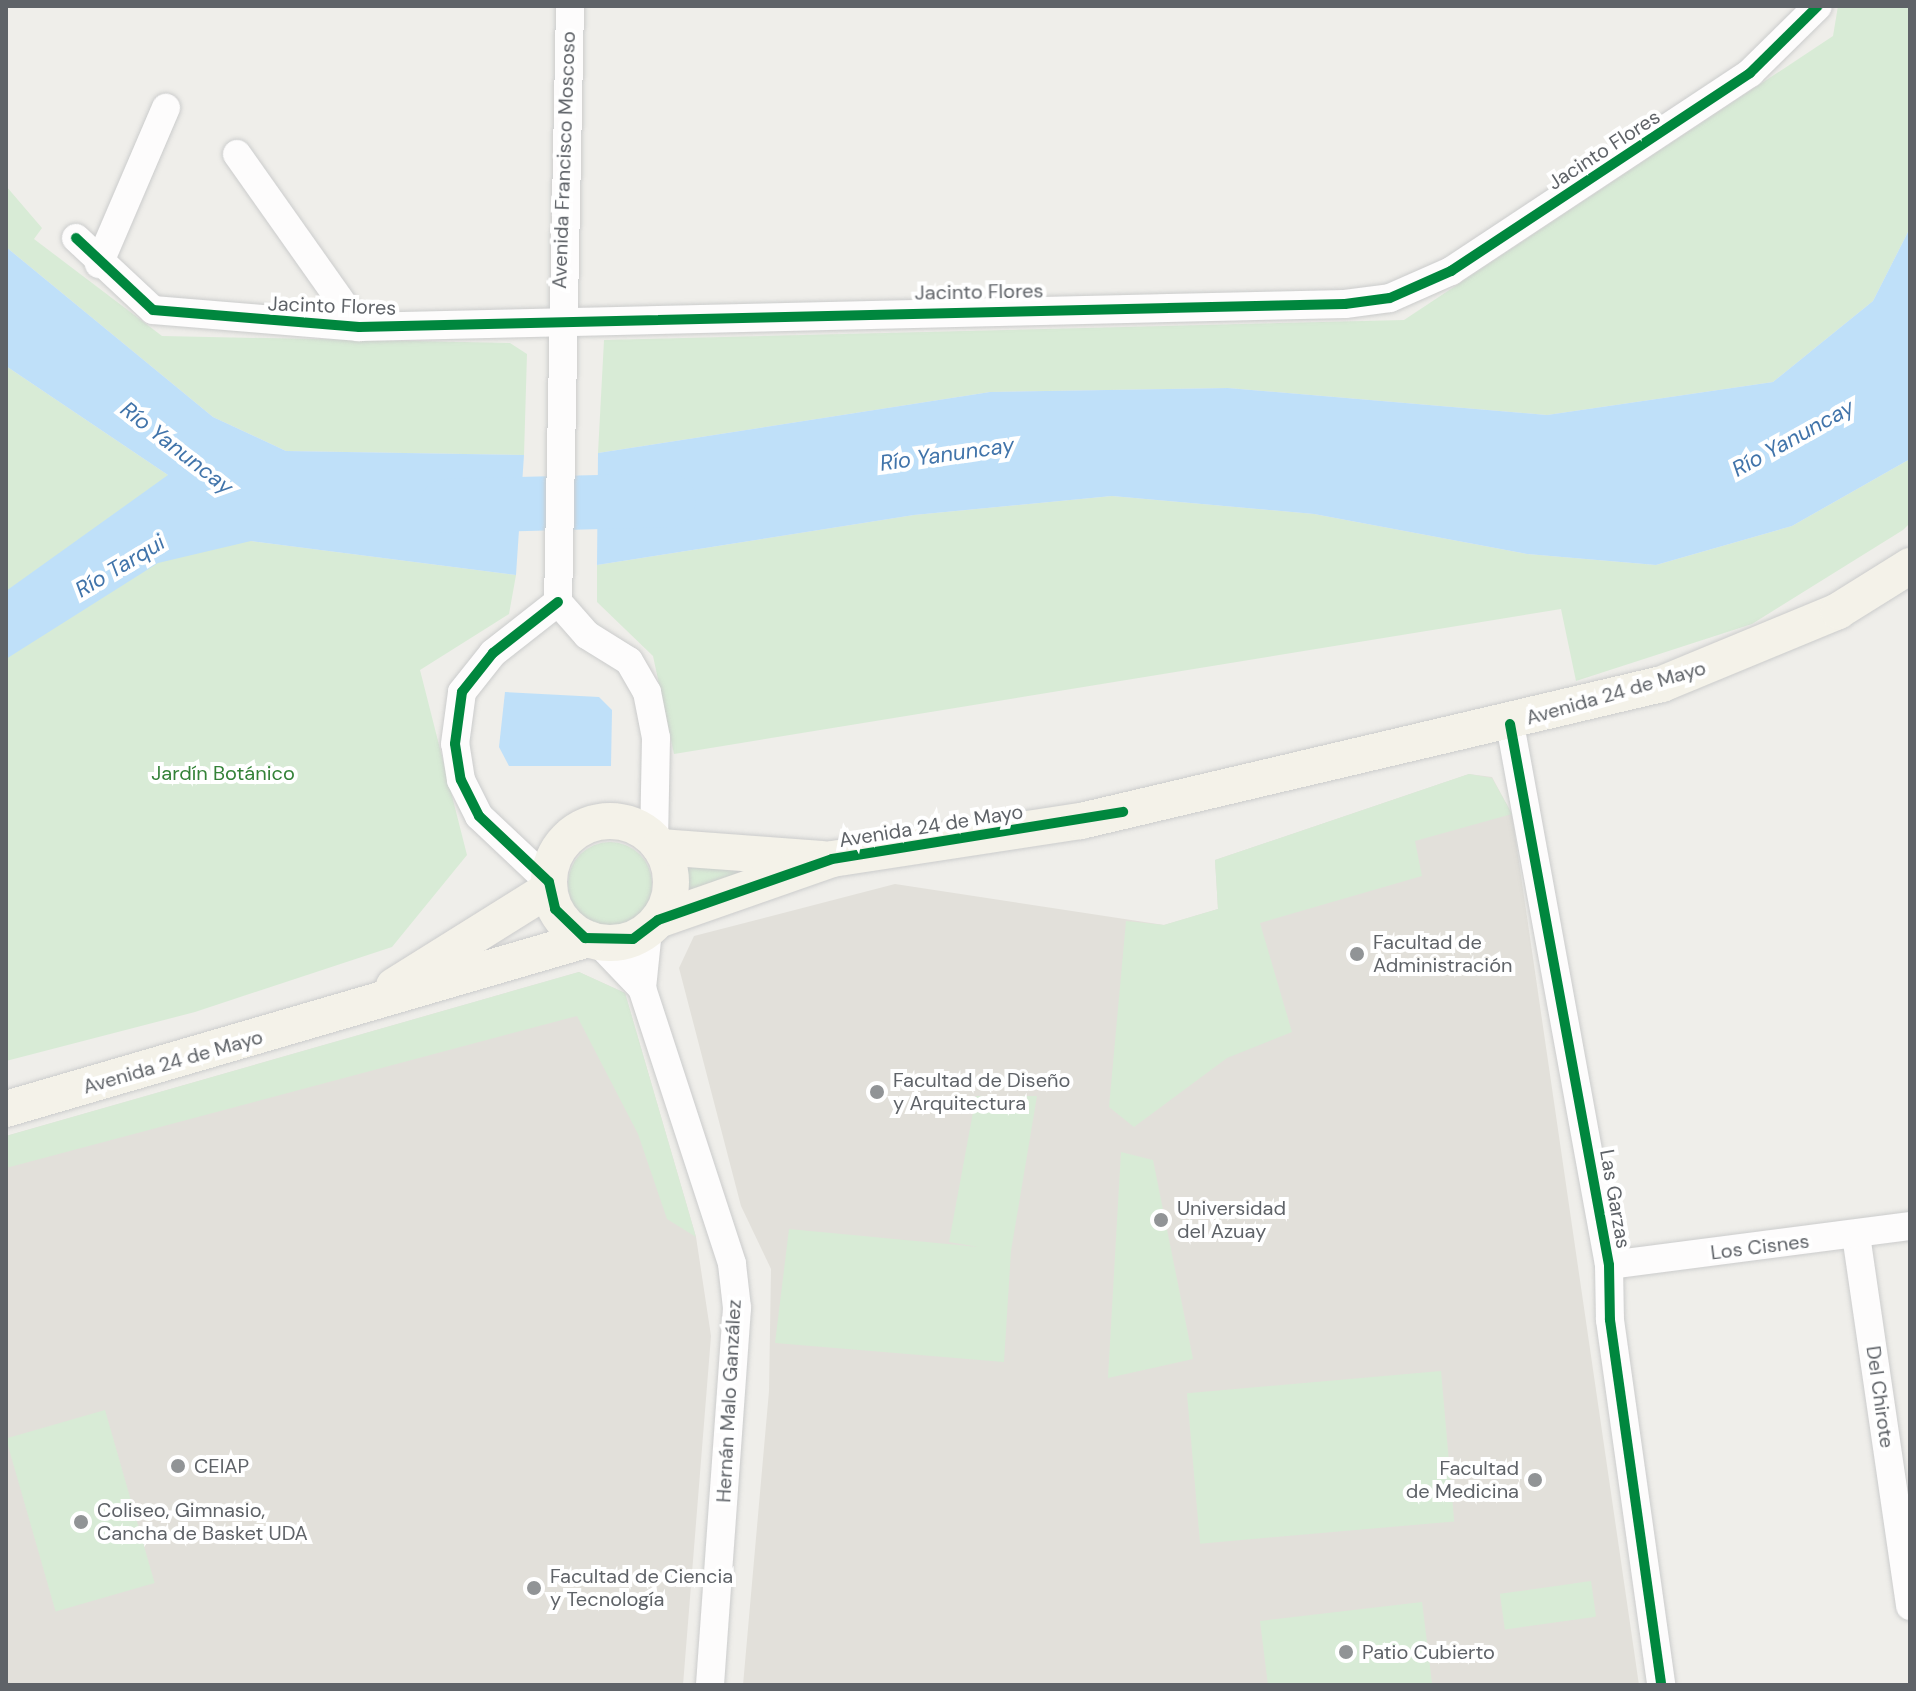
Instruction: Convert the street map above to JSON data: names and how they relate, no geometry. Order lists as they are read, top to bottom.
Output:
{
  "streets": {
    "main road": ["Avenida 24 de Mayo"],
    "street": [
      "Jacinto Flores",
      "Avenida Francisco Moscoso",
      "Las Garzas",
      "Los Cisnes",
      "Del Chirote",
      "Hernán Malo Ganzález"
    ]
  },
  "crossings": [
    ["Jacinto Flores", "Avenida Francisco Moscoso"],
    ["Avenida 24 de Mayo", "Las Garzas"],
    ["Avenida 24 de Mayo", "Hernán Malo Ganzález"],
    ["Las Garzas", "Los Cisnes"],
    ["Los Cisnes", "Del Chirote"]
  ],
  "water": ["Río Yanuncay", "Río Tarqui"],
  "parks": ["Jardín Botánico"],
  "places": [
    "Facultad de Administración",
    "Facultad de Diseño y Arquitectura",
    "Universidad del Azuay",
    "CEIAP",
    "Facultad de Medicina",
    "Coliseo, Gimnasio, Cancha de Basket UDA",
    "Facultad de Ciencia y Tecnología",
    "Patio Cubierto"
  ]
}
